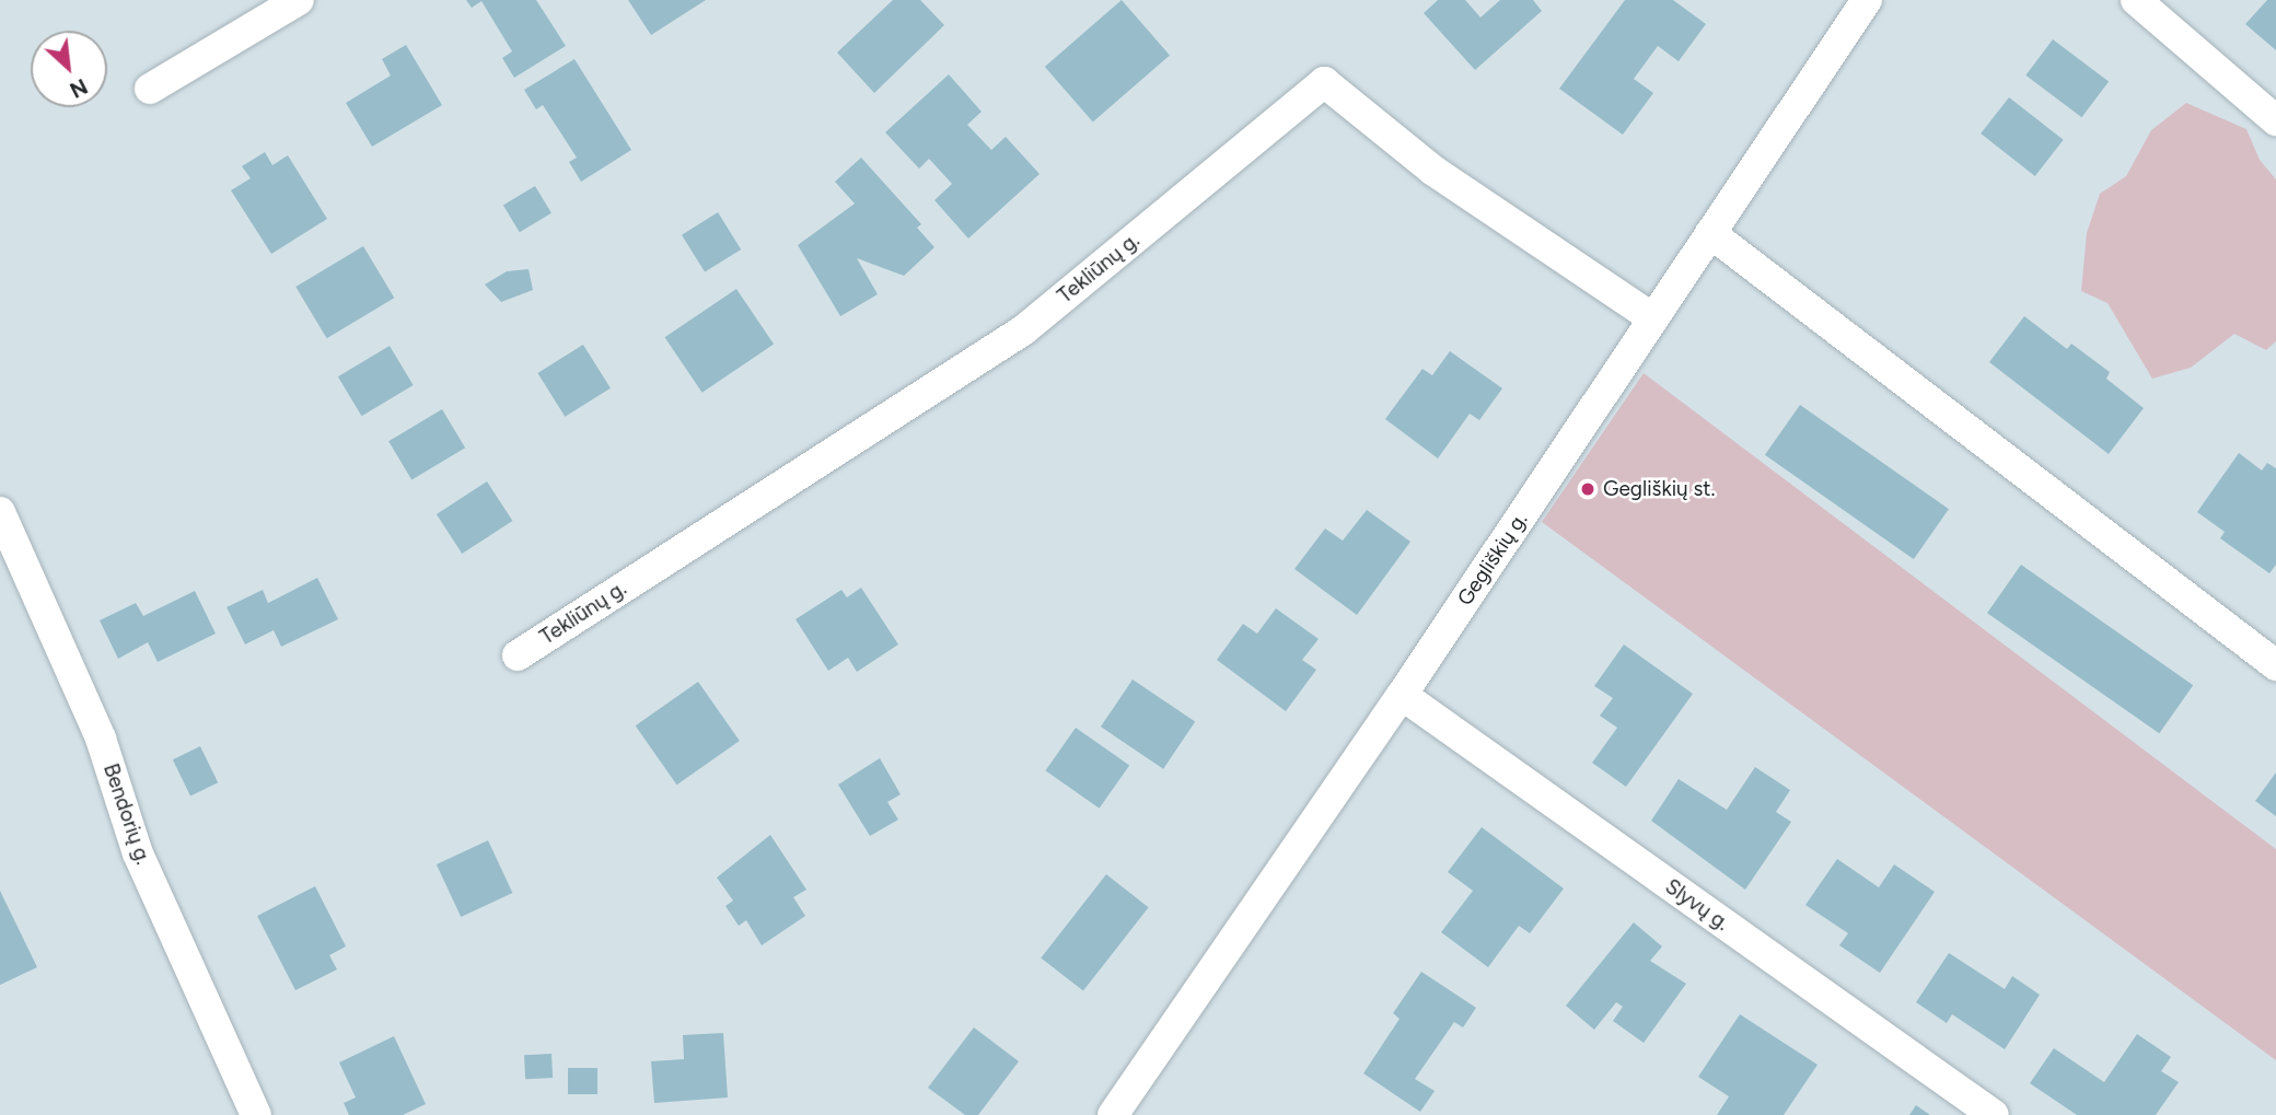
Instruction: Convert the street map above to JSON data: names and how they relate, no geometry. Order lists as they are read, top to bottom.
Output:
{
  "streets": {
    "street": [
      "Tekliūnų g.",
      "Gegliškių g.",
      "Bendorių g.",
      "Slyvų g."
    ]
  },
  "crossings": [
    ["Tekliūnų g.", "Gegliškių g."],
    ["Gegliškių g.", "Slyvų g."]
  ],
  "places": ["Gegliškių st."],
  "north": "bottom right"
}
